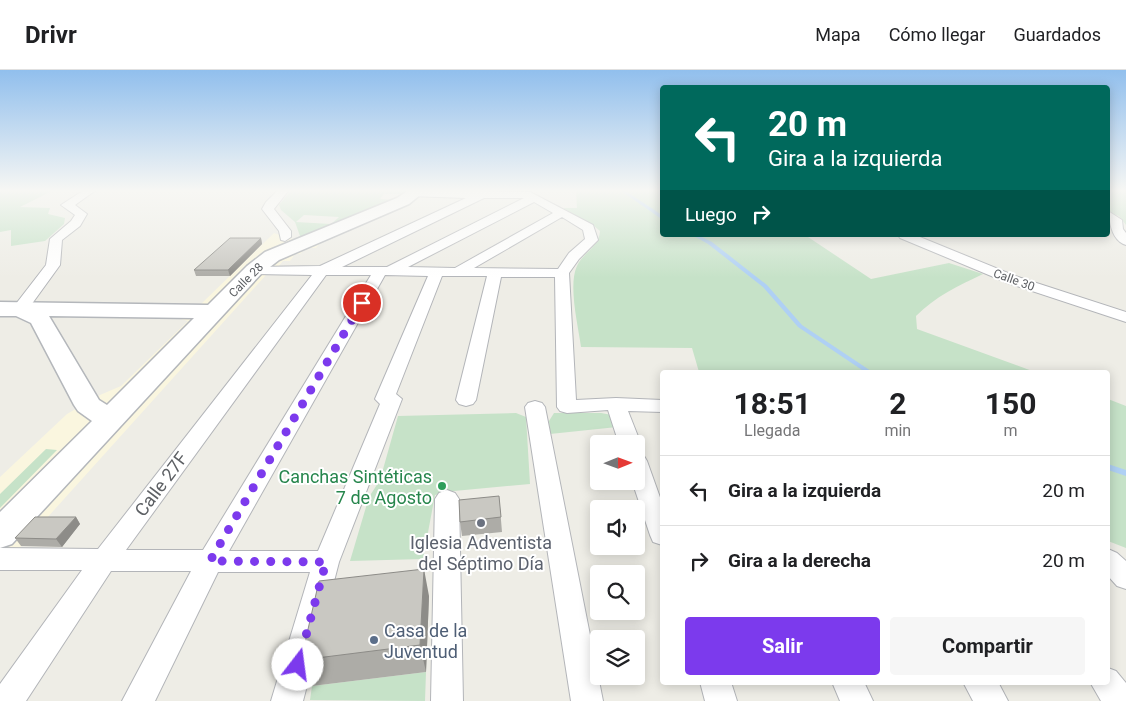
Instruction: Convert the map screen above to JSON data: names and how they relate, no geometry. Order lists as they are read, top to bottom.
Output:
{
  "streets": {
    "street": ["Calle 28", "Calle 30", "Calle 27F"]
  },
  "places": ["Canchas Sintéticas 7 de Agosto", "Iglesia Adventista del Séptimo Día", "Casa de la Juventud"],
  "north": "right",
  "page": {
    "header": "Drivr",
    "nav": ["Mapa", "Cómo llegar", "Guardados"],
    "turn": ["20 m", "Gira a la izquierda"],
    "then": "Luego",
    "eta": [
      "18:51",
      "Llegada",
      "2",
      "min",
      "150",
      "m"
    ],
    "list": [
      {
        "name": "Gira a la izquierda",
        "value": "20 m"
      },
      {
        "name": "Gira a la derecha",
        "value": "20 m"
      }
    ],
    "buttons": ["Salir", "Compartir"]
  }
}
